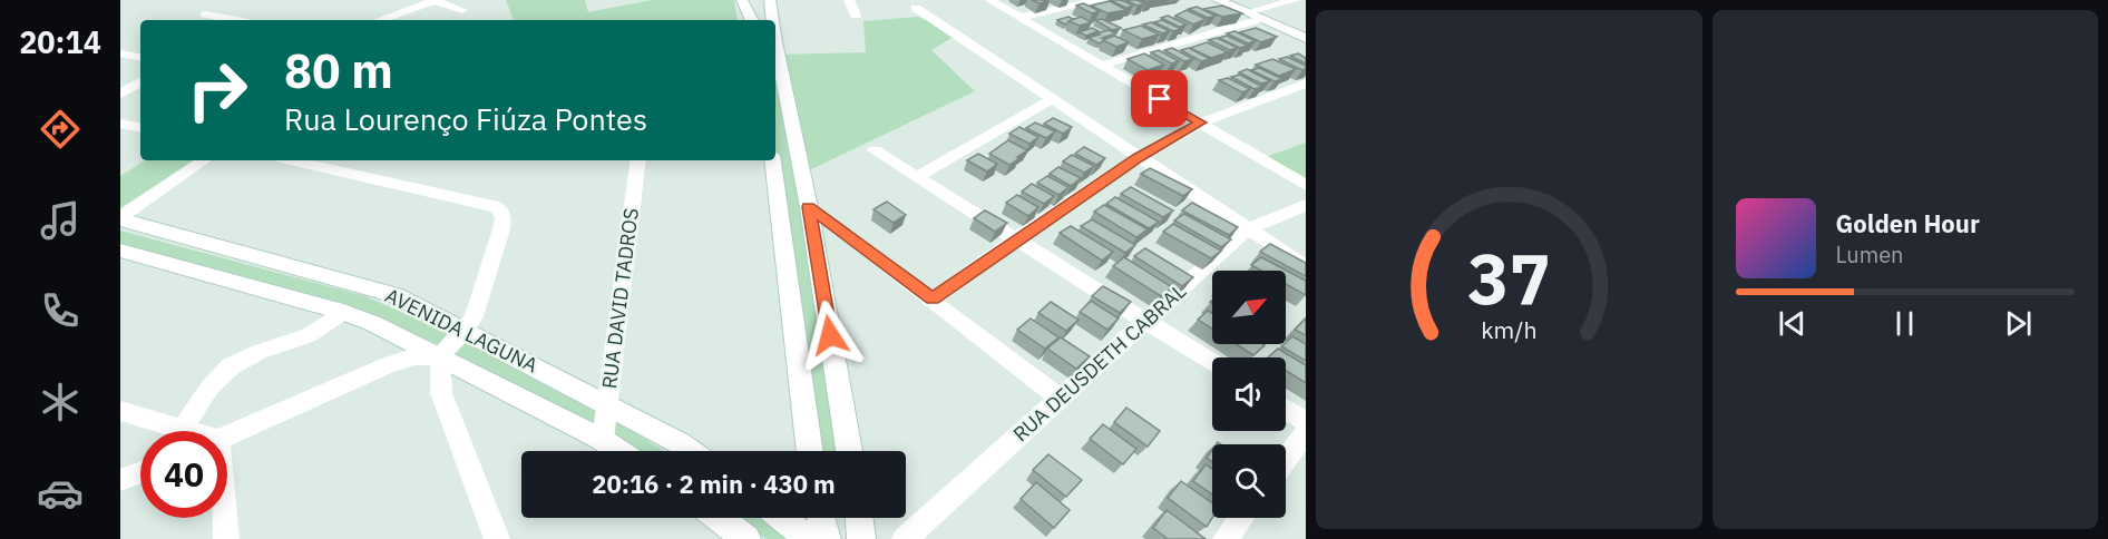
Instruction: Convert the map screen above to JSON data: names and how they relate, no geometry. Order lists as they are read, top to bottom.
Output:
{
  "streets": {
    "street": ["RUA DAVID TADROS", "AVENIDA LAGUNA", "RUA DEUSDETH CABRAL"]
  },
  "crossings": [
    ["RUA DAVID TADROS", "AVENIDA LAGUNA"]
  ],
  "north": "top right",
  "page": {
    "tabs": "20:14",
    "turn": ["80 m", "Rua Lourenço Fiúza Pontes"],
    "song": ["Golden Hour", "Lumen"],
    "limit": "40",
    "trip": "20:16 · 2 min · 430 m",
    "gauge": ["37", "km/h"]
  }
}
